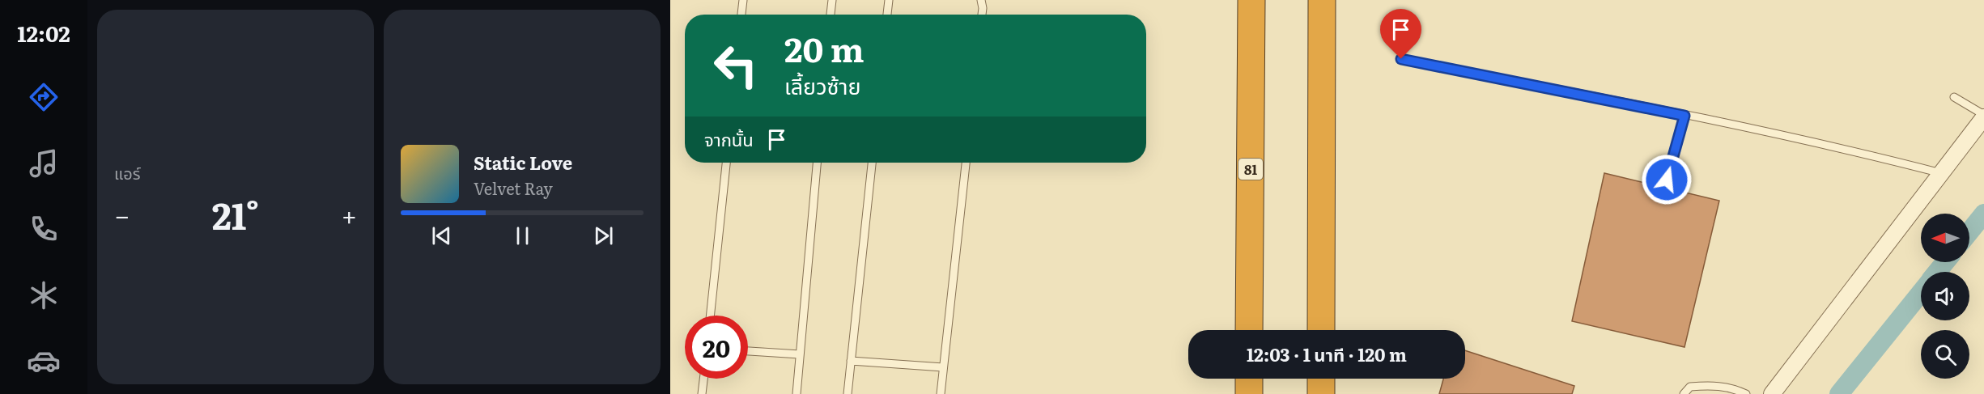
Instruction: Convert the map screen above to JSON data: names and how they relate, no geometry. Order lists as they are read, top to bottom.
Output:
{
  "streets": {
    "highway": ["81"]
  },
  "north": "left",
  "page": {
    "tabs": "12:02",
    "tile": "แอร์",
    "turn": ["20 m", "เลี้ยวซ้าย"],
    "then": "จากนั้น",
    "song": ["Static Love", "Velvet Ray"],
    "heat": ["−", "21°", "+"],
    "limit": "20",
    "trip": "12:03 · 1 นาที · 120 m"
  }
}
